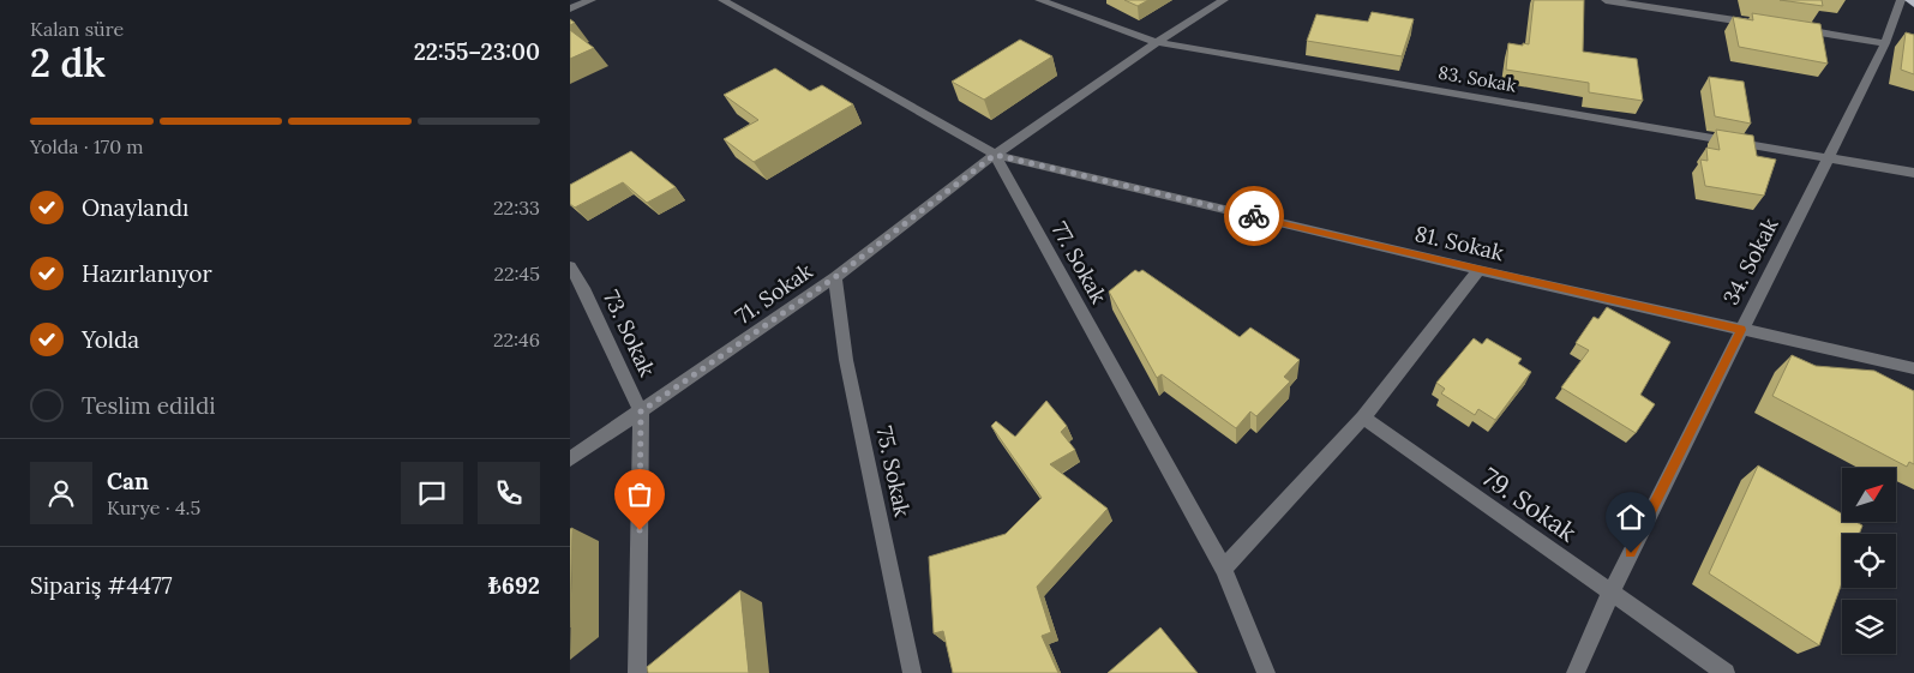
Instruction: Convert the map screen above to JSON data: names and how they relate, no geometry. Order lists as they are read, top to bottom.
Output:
{
  "streets": {
    "street": [
      "83. Sokak",
      "81. Sokak",
      "34. Sokak",
      "77. Sokak",
      "71. Sokak",
      "73. Sokak",
      "75. Sokak",
      "79. Sokak"
    ]
  },
  "crossings": [
    ["83. Sokak", "34. Sokak"],
    ["83. Sokak", "71. Sokak"],
    ["81. Sokak", "34. Sokak"],
    ["81. Sokak", "77. Sokak"],
    ["81. Sokak", "71. Sokak"],
    ["34. Sokak", "79. Sokak"],
    ["77. Sokak", "71. Sokak"],
    ["71. Sokak", "73. Sokak"],
    ["71. Sokak", "75. Sokak"]
  ],
  "north": "top right",
  "page": {
    "heading": ["2 dk", "Kalan süre", "22:55–23:00"],
    "panel": [
      "Can",
      "Kurye · 4.5",
      "Sipariş #4477",
      "₺692"
    ],
    "bar": "Yolda · 170 m",
    "list": [
      ["Onaylandı", "22:33"],
      ["Hazırlanıyor", "22:45"],
      ["Yolda", "22:46"],
      "Teslim edildi"
    ]
  }
}
